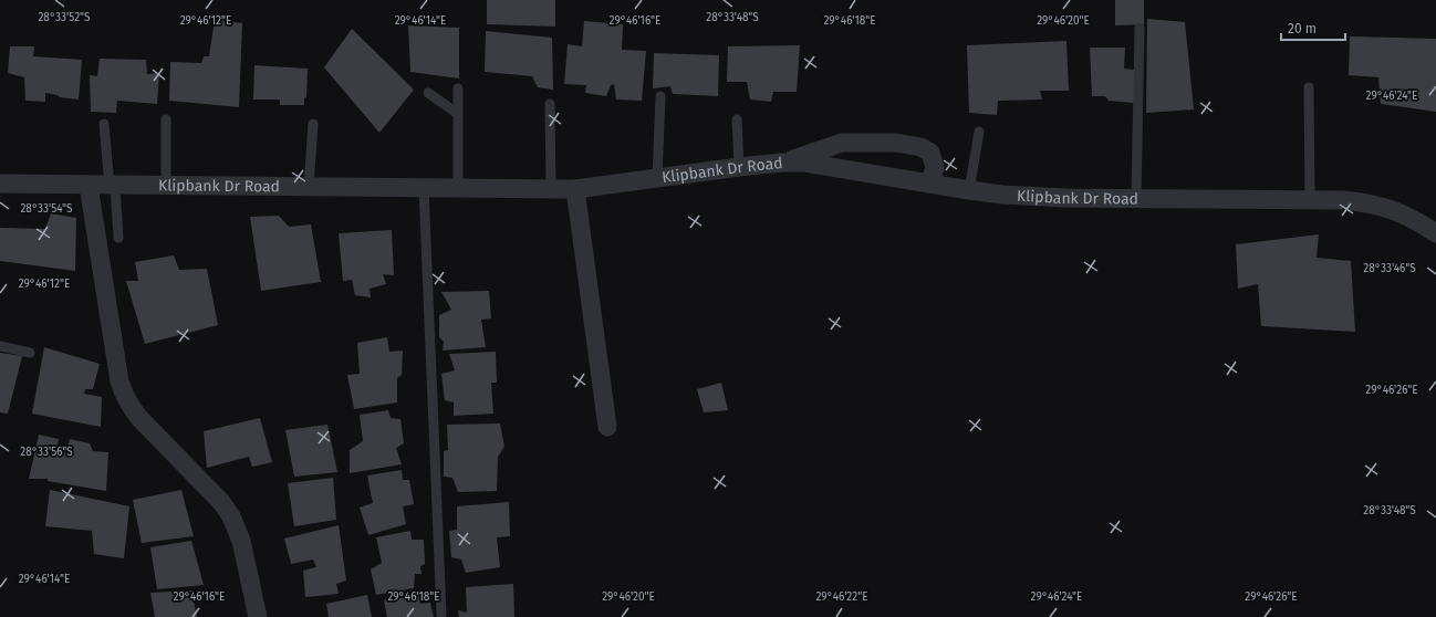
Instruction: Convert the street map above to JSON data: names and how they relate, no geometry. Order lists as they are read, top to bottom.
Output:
{
  "streets": {
    "street": ["Klipbank Dr Road"]
  },
  "scale_bar": "20 m",
  "coordinates": [
    "28°33'48\"S",
    "28°33'52\"S",
    "29°46'12\"E",
    "29°46'14\"E",
    "29°46'16\"E",
    "29°46'18\"E",
    "29°46'20\"E",
    "29°46'24\"E",
    "28°33'54\"S",
    "28°33'46\"S",
    "29°46'26\"E",
    "28°33'56\"S",
    "29°46'22\"E"
  ]
}
